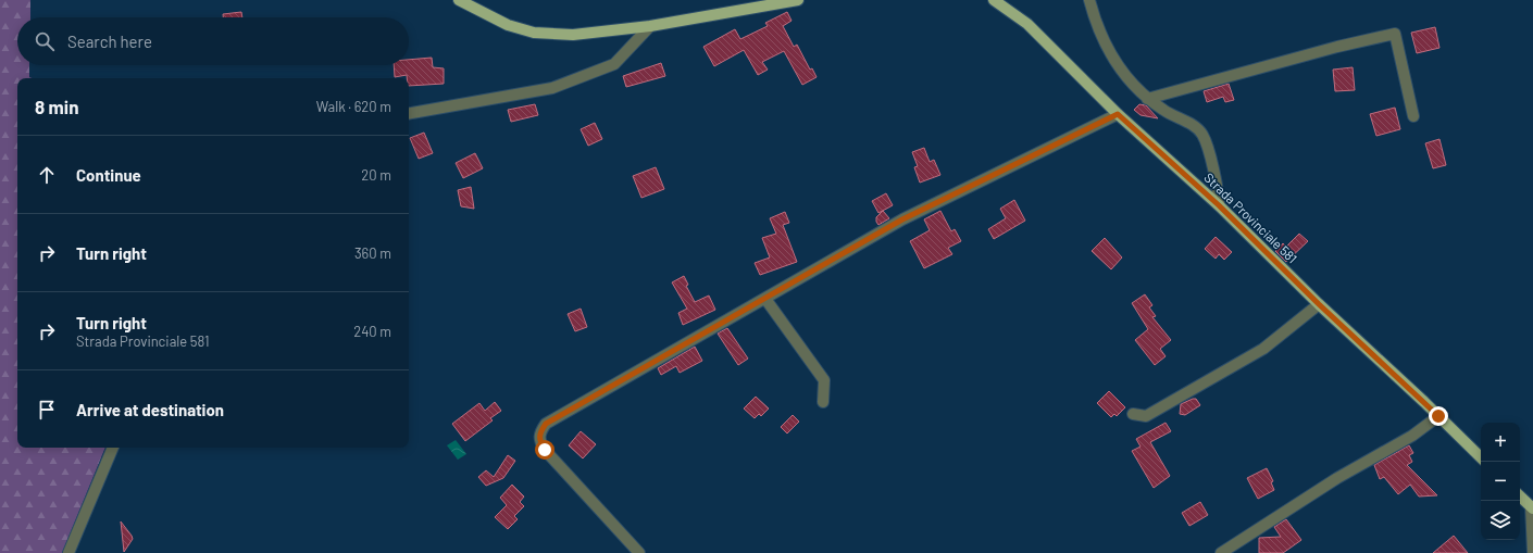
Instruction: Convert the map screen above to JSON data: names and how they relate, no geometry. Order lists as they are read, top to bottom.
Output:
{
  "streets": {
    "main road": ["Strada Provinciale 581"]
  },
  "page": {
    "search": "Search here",
    "heading": ["8 min", "Walk · 620 m"],
    "list": [
      ["Continue", "20 m"],
      ["Turn right", "360 m"],
      ["Turn right", "Strada Provinciale 581", "240 m"],
      "Arrive at destination"
    ],
    "map_buttons": ["+", "−"]
  }
}
